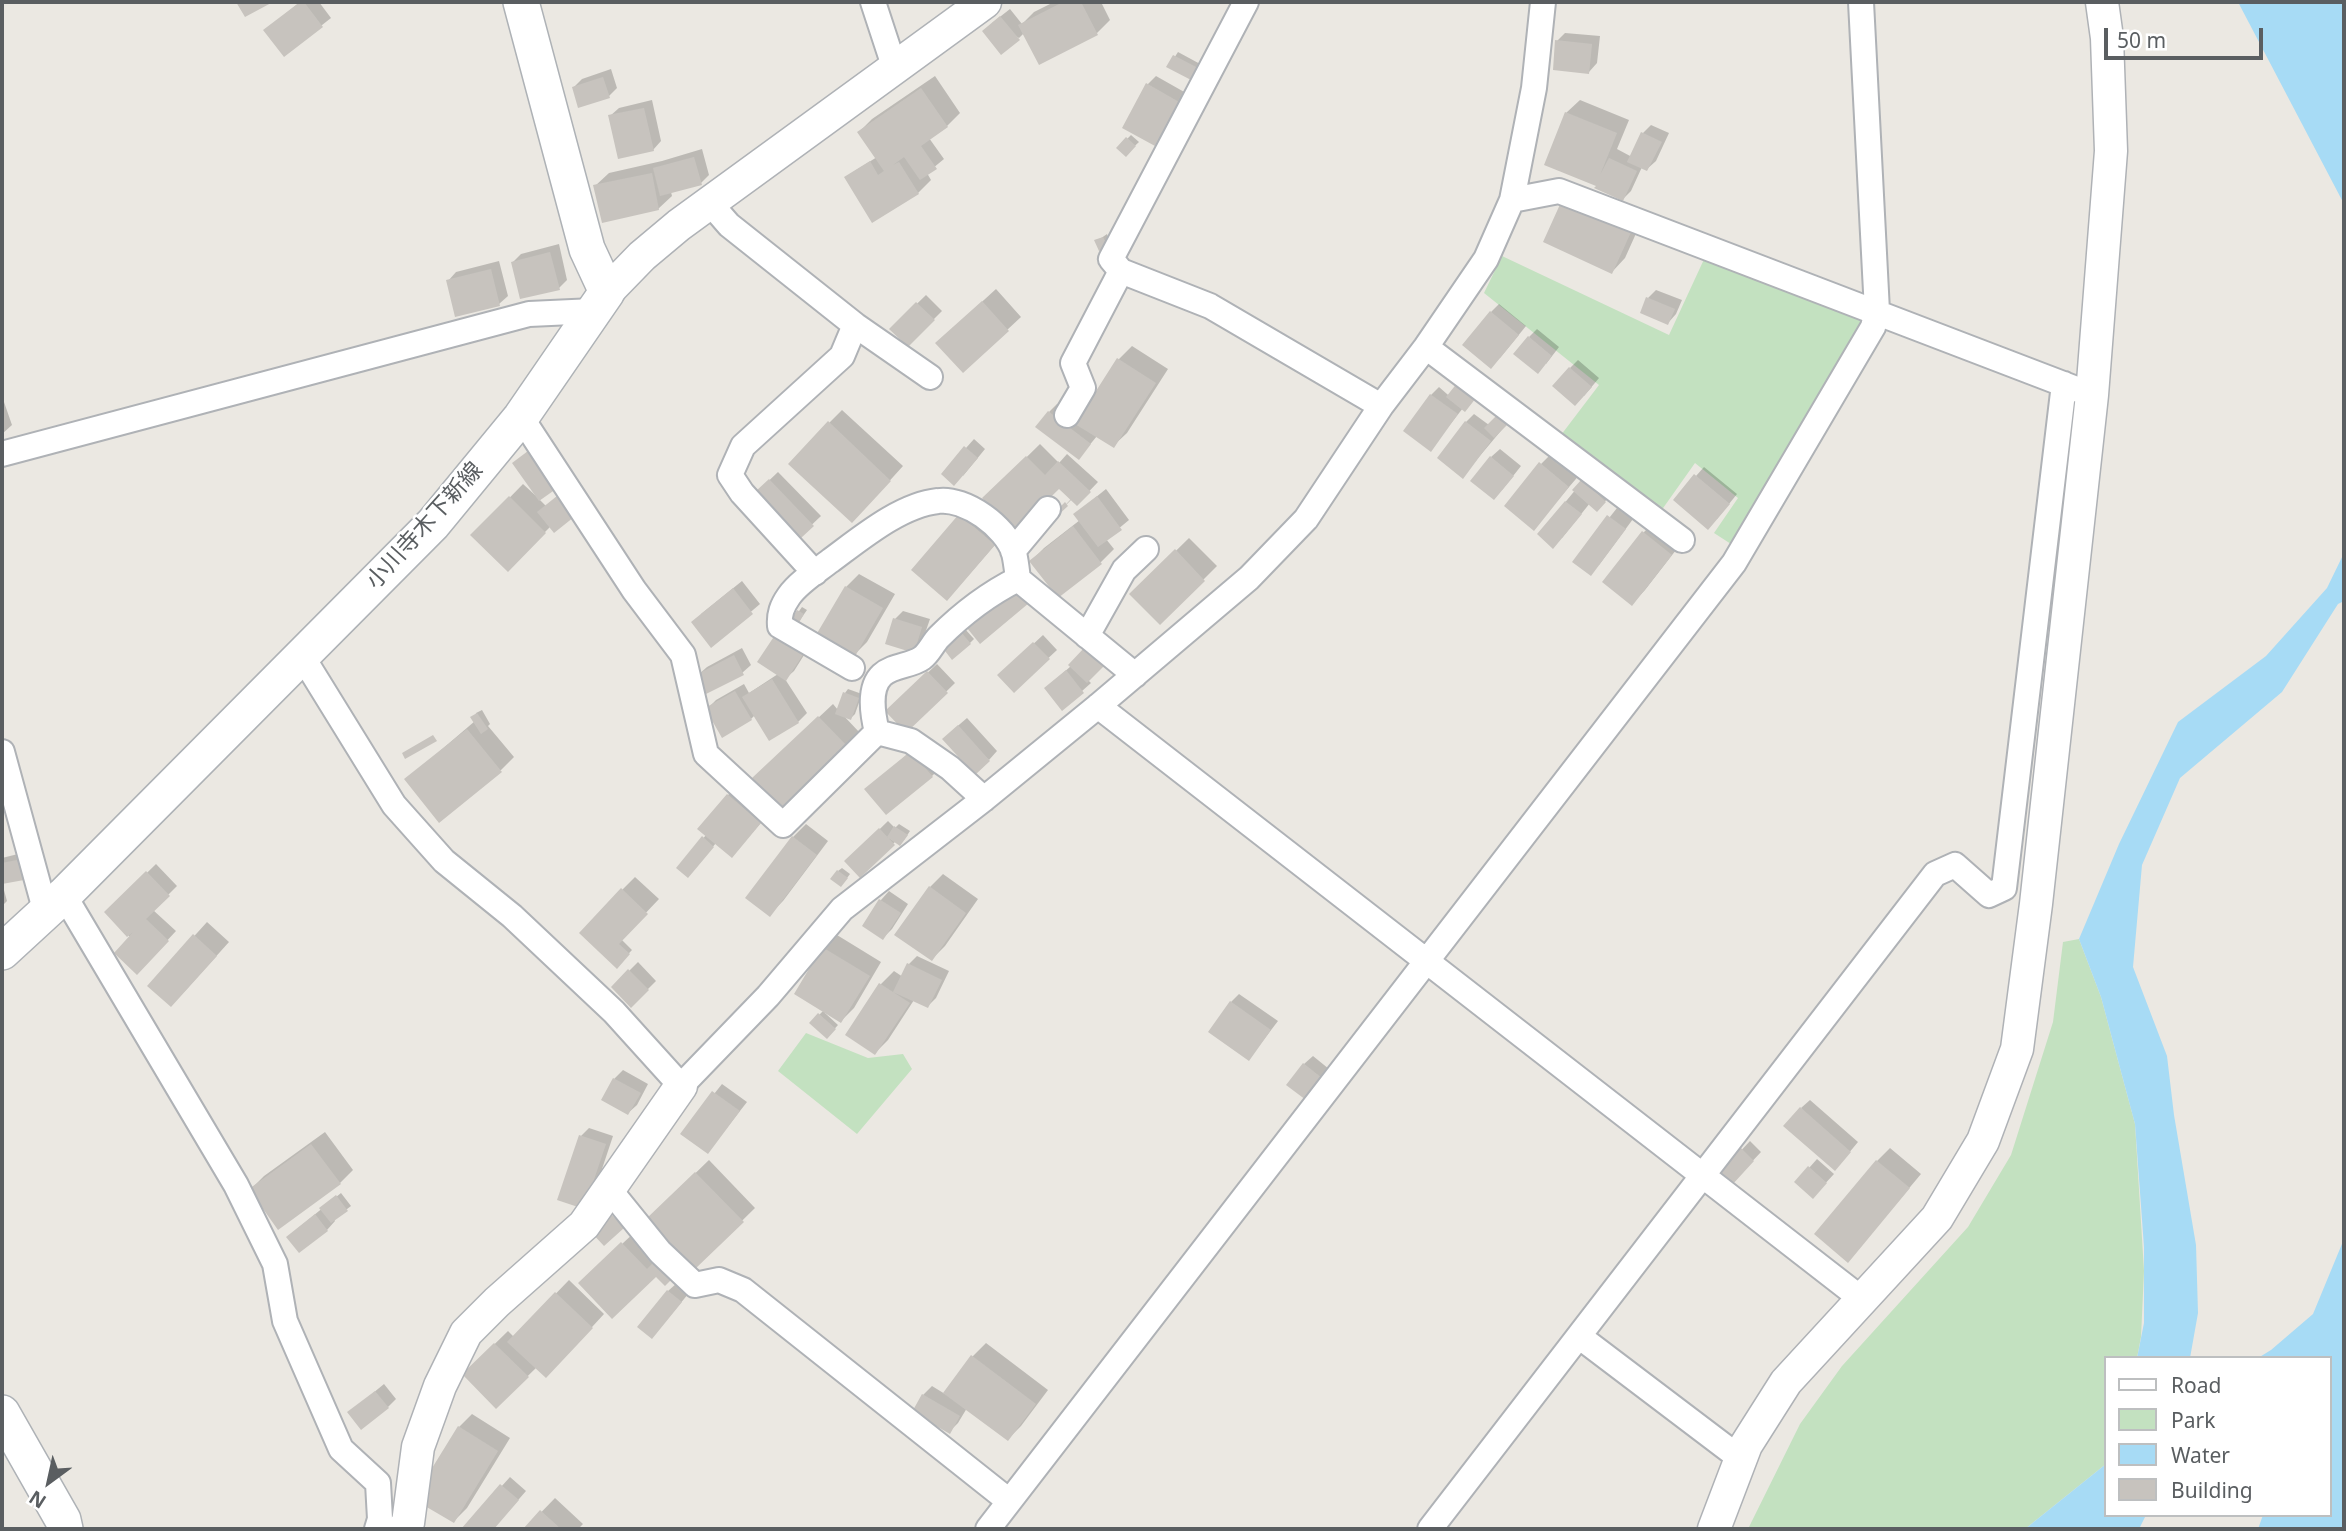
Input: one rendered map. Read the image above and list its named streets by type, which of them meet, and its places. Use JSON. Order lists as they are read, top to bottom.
{
  "streets": {
    "main road": ["小川寺木下新線"]
  },
  "legend": [
    "Road",
    "Park",
    "Water",
    "Building"
  ],
  "scale_bar": "50 m",
  "north": "bottom left"
}
